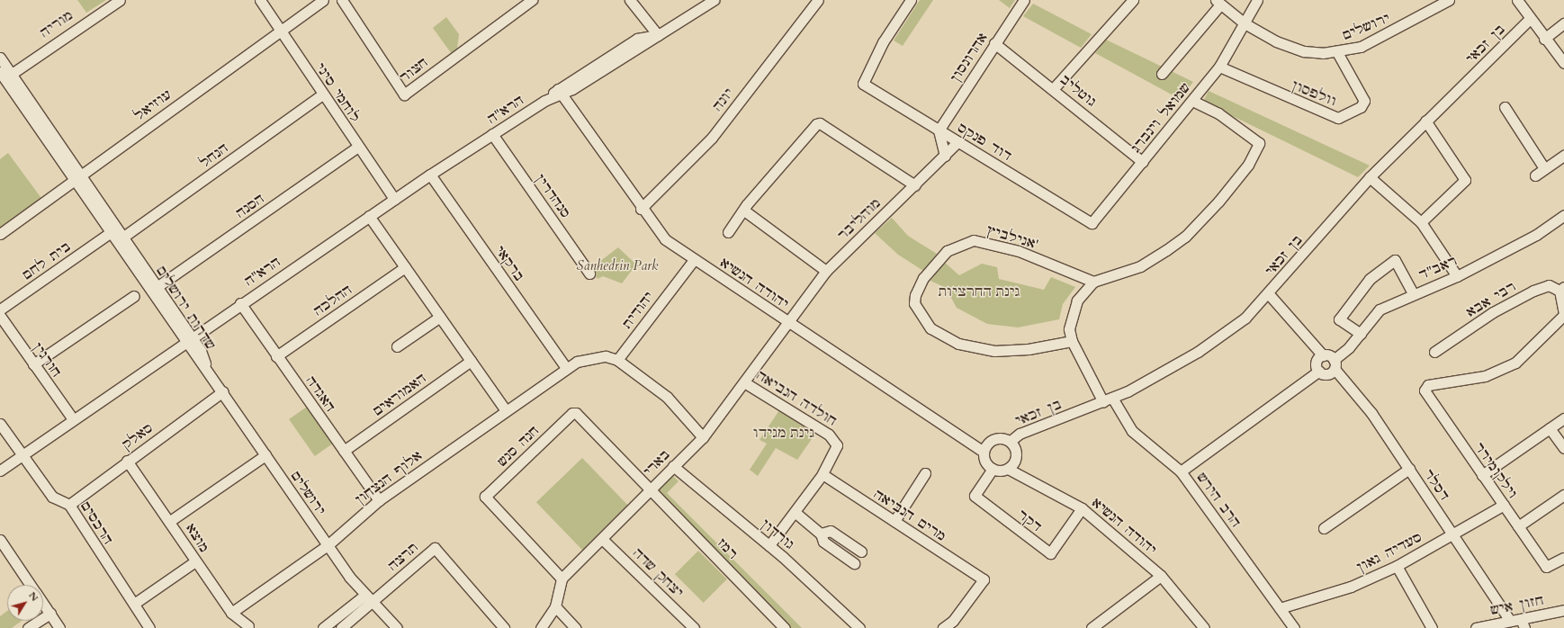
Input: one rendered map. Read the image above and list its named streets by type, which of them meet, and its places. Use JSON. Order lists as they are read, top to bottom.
{
  "streets": {
    "street": [
      "מוריה",
      "ירושלים",
      "בן זכאי",
      "אהרונסון",
      "חצור",
      "גוטליב",
      "לוחמי סיני",
      "וולפסון",
      "יונה",
      "עוזיאל",
      "הרא\"ה",
      "שמואל וינברג",
      "דוד פנקס",
      "הנחל",
      "סנהדרין",
      "הסנה",
      "מוהליבר",
      "אנילביץ'",
      "בית לחם",
      "ברקאי",
      "ראב\"ד",
      "יהודה הנשיא",
      "רבי אבא",
      "ההלכה",
      "שדרות ירושלים",
      "יהודית",
      "חורגין",
      "האגדה",
      "האמוראים",
      "חולדה הנביאה",
      "סאלק",
      "חנה סנש",
      "בארי",
      "וילקומירר",
      "אלוף הנצחון",
      "דסלר",
      "הרב הירש",
      "מרים הנביאה",
      "דקר",
      "הרכסים",
      "גורדון",
      "מוצא",
      "רמז",
      "סעדיה גאון",
      "תרצה",
      "יצחק שדה",
      "חזון איש"
    ]
  },
  "crossings": [
    ["מוריה", "שדרות ירושלים"],
    ["ירושלים", "וולפסון"],
    ["ירושלים", "שמואל וינברג"],
    ["ירושלים", "שדרות ירושלים"],
    ["ירושלים", "סאלק"],
    ["ירושלים", "אלוף הנצחון"],
    ["ירושלים", "תרצה"],
    ["בן זכאי", "יהודה הנשיא"],
    ["בן זכאי", "הרב הירש"],
    ["בן זכאי", "דקר"],
    ["אהרונסון", "גוטליב"],
    ["אהרונסון", "דוד פנקס"],
    ["גוטליב", "שמואל וינברג"],
    ["לוחמי סיני", "עוזיאל"],
    ["לוחמי סיני", "הרא\"ה"],
    ["לוחמי סיני", "הנחל"],
    ["לוחמי סיני", "הסנה"],
    ["וולפסון", "שמואל וינברג"],
    ["יונה", "יהודה הנשיא"],
    ["עוזיאל", "שדרות ירושלים"],
    ["הרא\"ה", "סנהדרין"],
    ["הרא\"ה", "ברקאי"],
    ["הרא\"ה", "יהודה הנשיא"],
    ["הרא\"ה", "שדרות ירושלים"],
    ["הרא\"ה", "חורגין"],
    ["הרא\"ה", "האגדה"],
    ["הרא\"ה", "הרכסים"],
    ["שמואל וינברג", "דוד פנקס"],
    ["דוד פנקס", "מוהליבר"],
    ["הנחל", "שדרות ירושלים"],
    ["הסנה", "שדרות ירושלים"],
    ["מוהליבר", "יהודה הנשיא"],
    ["מוהליבר", "בארי"],
    ["בית לחם", "שדרות ירושלים"],
    ["ברקאי", "אלוף הנצחון"],
    ["ראב\"ד", "דסלר"],
    ["יהודה הנשיא", "יהודית"],
    ["יהודה הנשיא", "בארי"],
    ["יהודה הנשיא", "דקר"],
    ["ההלכה", "האגדה"],
    ["יהודית", "אלוף הנצחון"],
    ["האגדה", "האמוראים"],
    ["האגדה", "אלוף הנצחון"],
    ["חולדה הנביאה", "בארי"],
    ["חולדה הנביאה", "מרים הנביאה"],
    ["חולדה הנביאה", "גורדון"],
    ["סאלק", "הרכסים"],
    ["סאלק", "מוצא"],
    ["חנה סנש", "בארי"],
    ["חנה סנש", "רמז"],
    ["בארי", "גורדון"],
    ["בארי", "רמז"],
    ["בארי", "יצחק שדה"],
    ["וילקומירר", "סעדיה גאון"],
    ["אלוף הנצחון", "מוצא"],
    ["דסלר", "סעדיה גאון"],
    ["דסלר", "חזון איש"],
    ["הרב הירש", "סעדיה גאון"]
  ],
  "parks": ["Sanhedrin Park", "גינת החרציות", "גינת מגידו"],
  "north": "top right"
}
